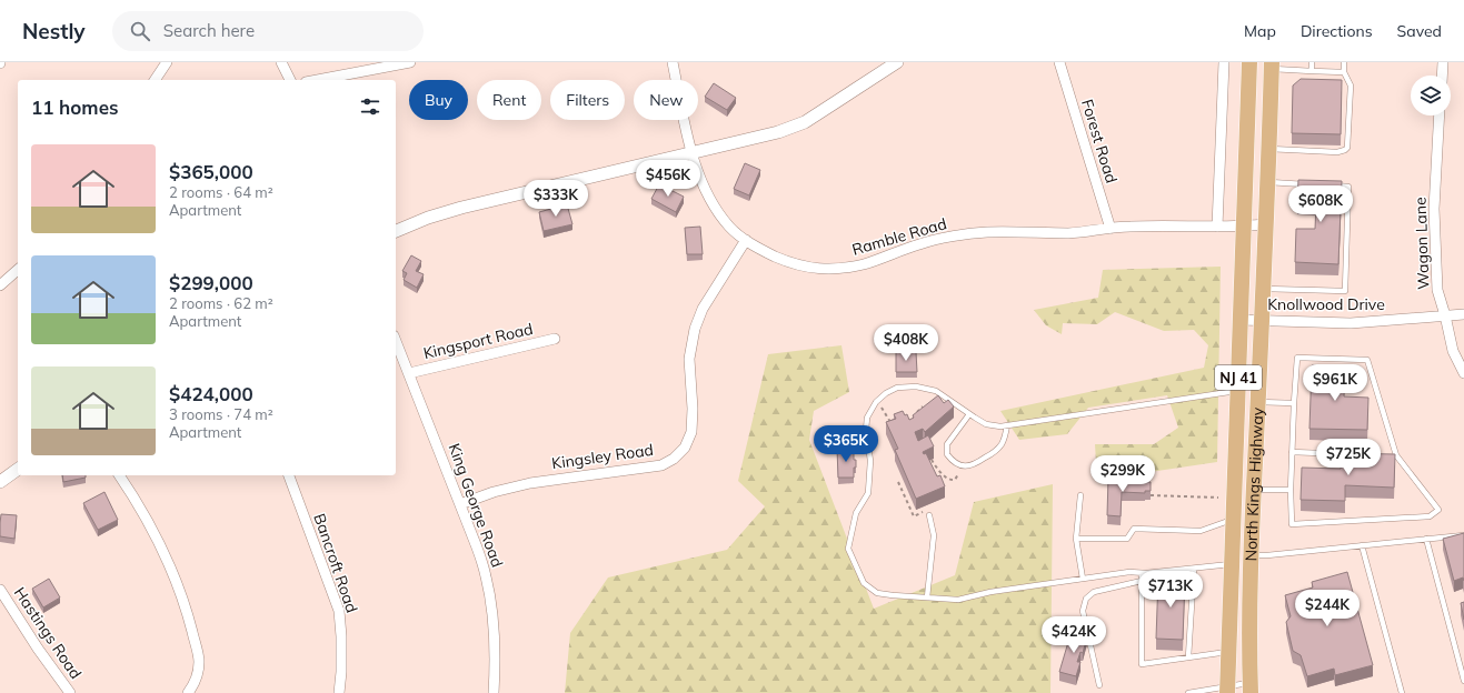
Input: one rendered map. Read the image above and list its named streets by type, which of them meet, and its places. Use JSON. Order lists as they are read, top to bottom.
{
  "streets": {
    "main road": ["NJ 41", "North Kings Highway"],
    "street": [
      "Forest Road",
      "Ramble Road",
      "Wagon Lane",
      "Knollwood Drive",
      "Kingsport Road",
      "Kingsley Road",
      "King George Road",
      "Bancroft Road",
      "Hastings Road"
    ]
  },
  "crossings": [
    ["Forest Road", "Ramble Road"],
    ["Ramble Road", "Kingsley Road"],
    ["Ramble Road", "North Kings Highway"],
    ["Wagon Lane", "Knollwood Drive"],
    ["Knollwood Drive", "North Kings Highway"],
    ["Kingsport Road", "King George Road"],
    ["Kingsley Road", "King George Road"]
  ],
  "page": {
    "header": "Nestly",
    "search": "Search here",
    "nav": ["Map", "Directions", "Saved"],
    "chip": [
      "Buy",
      "Rent",
      "Filters",
      "New"
    ],
    "heading": "11 homes",
    "list": [
      {
        "name": "$365,000",
        "note": "2 rooms · 64 m² · Apartment"
      },
      {
        "name": "$299,000",
        "note": "2 rooms · 62 m² · Apartment"
      },
      {
        "name": "$424,000",
        "note": "3 rooms · 74 m² · Apartment"
      }
    ],
    "price": [
      "$456K",
      "$333K",
      "$608K",
      "$408K",
      "$961K",
      "$365K",
      "$725K",
      "$299K",
      "$713K",
      "$244K",
      "$424K"
    ]
  }
}
